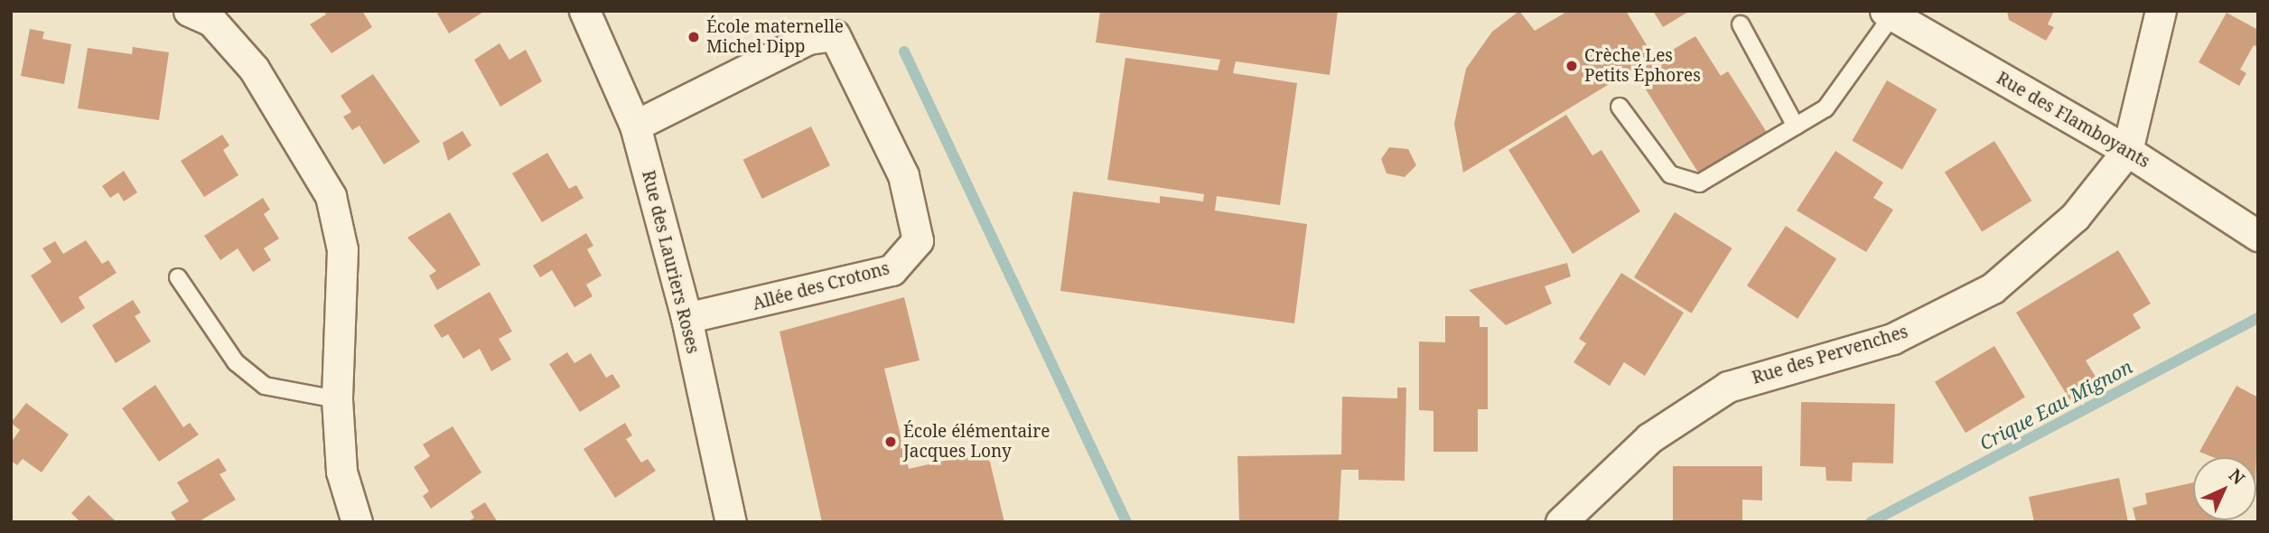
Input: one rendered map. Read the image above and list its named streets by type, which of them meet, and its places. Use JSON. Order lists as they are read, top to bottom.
{
  "streets": {
    "street": [
      "Rue des Flamboyants",
      "Rue des Lauriers Roses",
      "Allée des Crotons",
      "Rue des Pervenches"
    ]
  },
  "crossings": [
    ["Rue des Flamboyants", "Rue des Pervenches"],
    ["Rue des Lauriers Roses", "Allée des Crotons"]
  ],
  "water": ["Crique Eau Mignon"],
  "places": ["École maternelle Michel Dipp", "Crèche Les Petits Éphores", "École élémentaire Jacques Lony"],
  "north": "top right"
}
